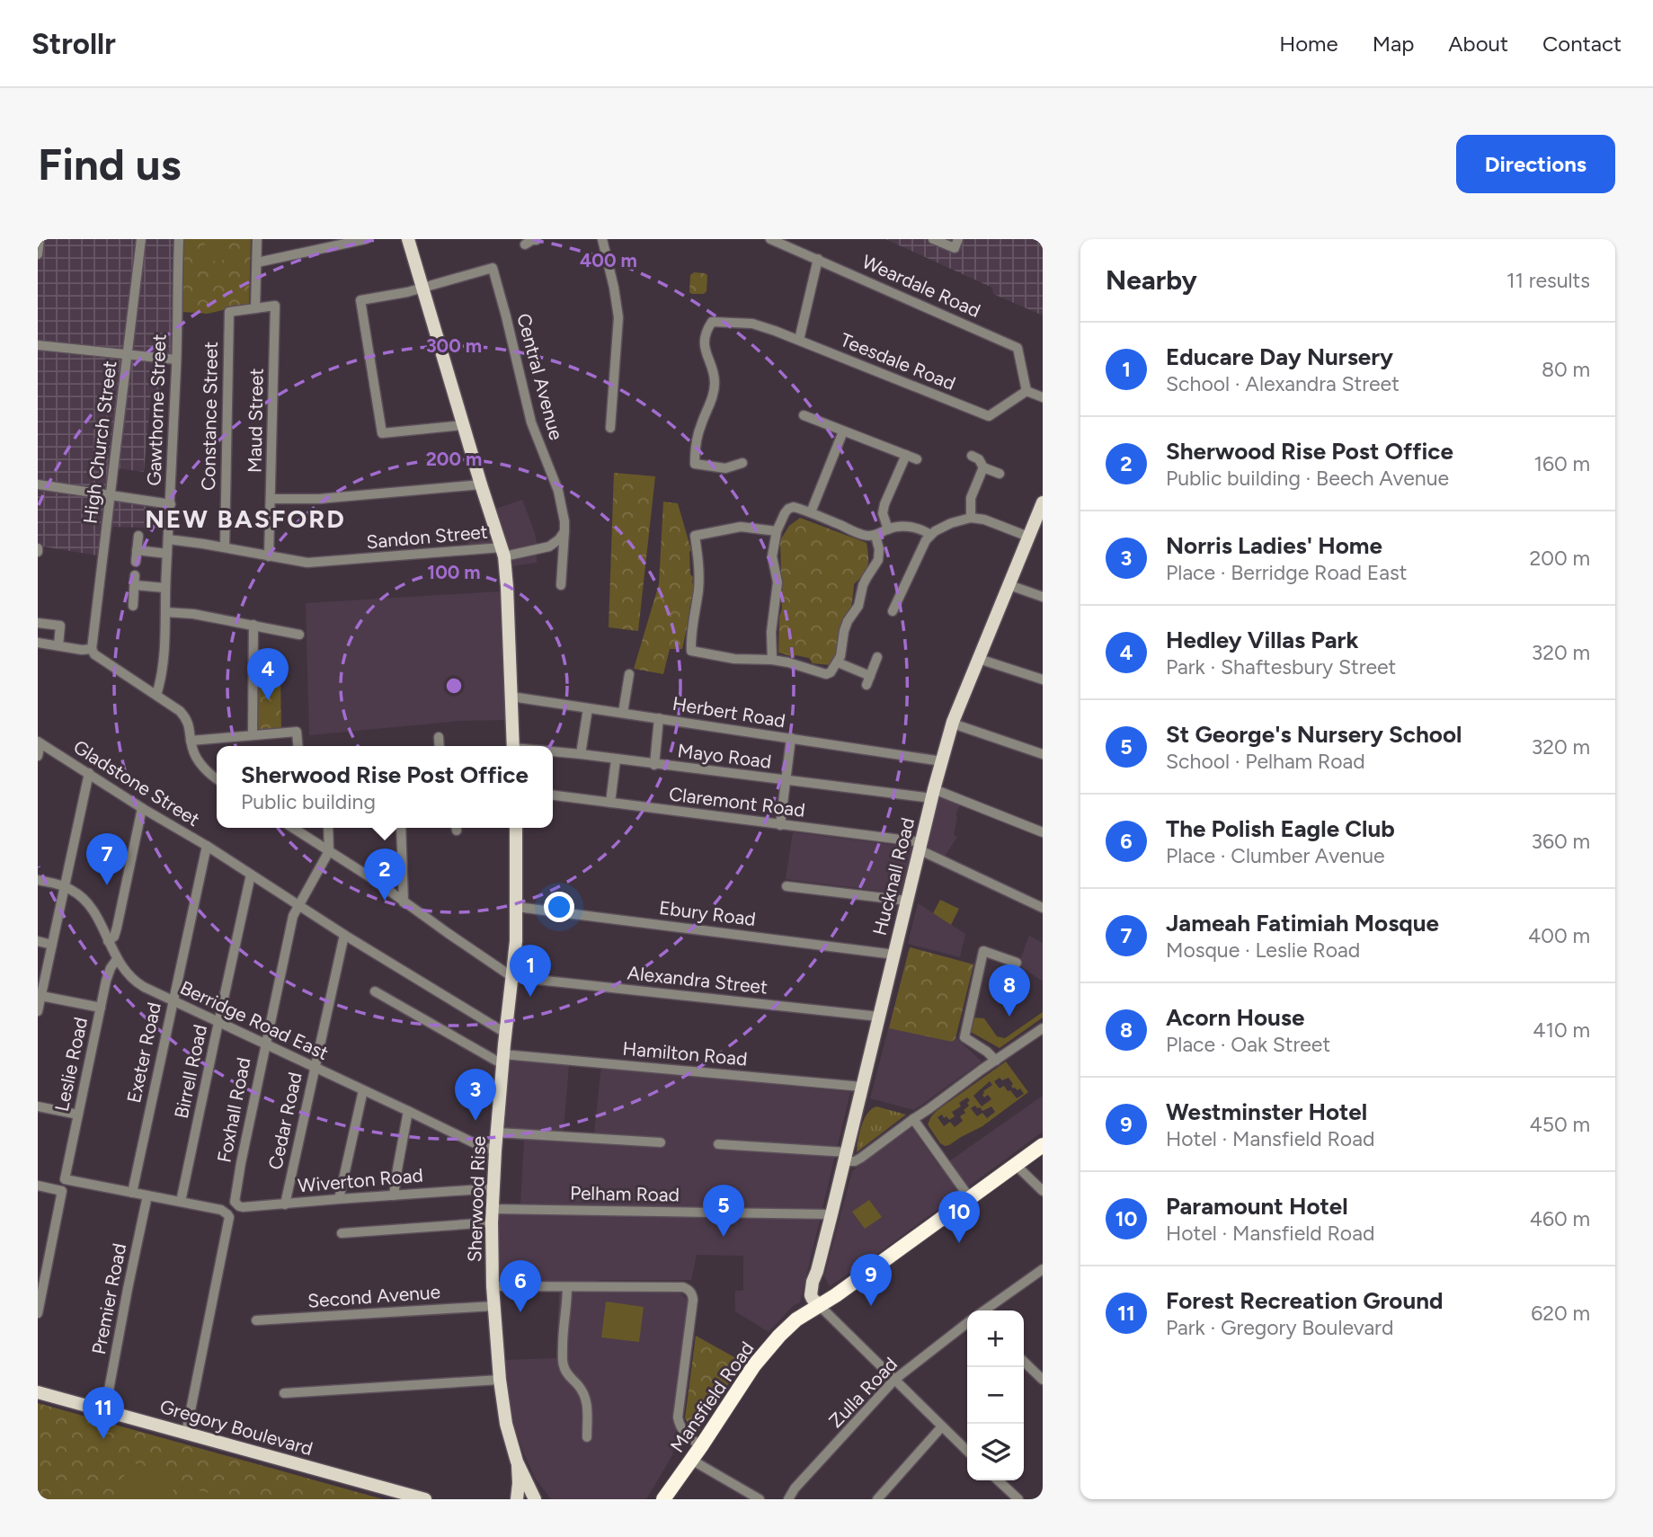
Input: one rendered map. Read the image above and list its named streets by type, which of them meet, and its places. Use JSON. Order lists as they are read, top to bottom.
{
  "streets": {
    "highway": ["Mansfield Road"],
    "main road": ["Hucknall Road", "Sherwood Rise", "Gregory Boulevard"],
    "street": [
      "Weardale Road",
      "Teesdale Road",
      "Central Avenue",
      "Gawthorne Street",
      "Constance Street",
      "Maud Street",
      "High Church Street",
      "Sandon Street",
      "Herbert Road",
      "Mayo Road",
      "Gladstone Street",
      "Claremont Road",
      "Ebury Road",
      "Alexandra Street",
      "Berridge Road East",
      "Exeter Road",
      "Hamilton Road",
      "Leslie Road",
      "Birrell Road",
      "Foxhall Road",
      "Cedar Road",
      "Wiverton Road",
      "Pelham Road",
      "Second Avenue",
      "Premier Road",
      "Zulla Road"
    ]
  },
  "crossings": [
    ["Weardale Road", "Teesdale Road"],
    ["Gawthorne Street", "Sandon Street"],
    ["Constance Street", "Maud Street"],
    ["Constance Street", "Sandon Street"],
    ["Maud Street", "Sandon Street"],
    ["Herbert Road", "Hucknall Road"],
    ["Mayo Road", "Hucknall Road"],
    ["Gladstone Street", "Exeter Road"],
    ["Gladstone Street", "Birrell Road"],
    ["Gladstone Street", "Foxhall Road"],
    ["Gladstone Street", "Cedar Road"],
    ["Gladstone Street", "Sherwood Rise"],
    ["Claremont Road", "Hucknall Road"],
    ["Hucknall Road", "Ebury Road"],
    ["Hucknall Road", "Alexandra Street"],
    ["Hucknall Road", "Hamilton Road"],
    ["Hucknall Road", "Pelham Road"],
    ["Hucknall Road", "Mansfield Road"],
    ["Ebury Road", "Sherwood Rise"],
    ["Alexandra Street", "Sherwood Rise"],
    ["Berridge Road East", "Exeter Road"],
    ["Berridge Road East", "Leslie Road"],
    ["Berridge Road East", "Birrell Road"],
    ["Berridge Road East", "Foxhall Road"],
    ["Berridge Road East", "Cedar Road"],
    ["Berridge Road East", "Sherwood Rise"],
    ["Exeter Road", "Leslie Road"],
    ["Hamilton Road", "Sherwood Rise"],
    ["Foxhall Road", "Wiverton Road"],
    ["Cedar Road", "Wiverton Road"],
    ["Wiverton Road", "Sherwood Rise"],
    ["Pelham Road", "Sherwood Rise"],
    ["Sherwood Rise", "Second Avenue"],
    ["Premier Road", "Gregory Boulevard"]
  ],
  "districts": ["NEW BASFORD"],
  "page": {
    "header": "Strollr",
    "nav": [
      "Home",
      "Map",
      "About",
      "Contact"
    ],
    "buttons": "Directions",
    "title": "Find us",
    "heading": ["Nearby", "11 results"],
    "list": [
      {
        "mark": "1",
        "name": "Educare Day Nursery",
        "note": "School · Alexandra Street",
        "value": "80 m"
      },
      {
        "mark": "2",
        "name": "Sherwood Rise Post Office",
        "note": "Public building · Beech Avenue",
        "value": "160 m"
      },
      {
        "mark": "3",
        "name": "Norris Ladies' Home",
        "note": "Place · Berridge Road East",
        "value": "200 m"
      },
      {
        "mark": "4",
        "name": "Hedley Villas Park",
        "note": "Park · Shaftesbury Street",
        "value": "320 m"
      },
      {
        "mark": "5",
        "name": "St George's Nursery School",
        "note": "School · Pelham Road",
        "value": "320 m"
      },
      {
        "mark": "6",
        "name": "The Polish Eagle Club",
        "note": "Place · Clumber Avenue",
        "value": "360 m"
      },
      {
        "mark": "7",
        "name": "Jameah Fatimiah Mosque",
        "note": "Mosque · Leslie Road",
        "value": "400 m"
      },
      {
        "mark": "8",
        "name": "Acorn House",
        "note": "Place · Oak Street",
        "value": "410 m"
      },
      {
        "mark": "9",
        "name": "Westminster Hotel",
        "note": "Hotel · Mansfield Road",
        "value": "450 m"
      },
      {
        "mark": "10",
        "name": "Paramount Hotel",
        "note": "Hotel · Mansfield Road",
        "value": "460 m"
      },
      {
        "mark": "11",
        "name": "Forest Recreation Ground",
        "note": "Park · Gregory Boulevard",
        "value": "620 m"
      }
    ],
    "pins": [
      "4",
      "7",
      "2",
      "1",
      "8",
      "3",
      "5",
      "10",
      "9",
      "6",
      "11"
    ],
    "popup": ["Sherwood Rise Post Office", "Public building"],
    "map_buttons": ["+", "−"]
  },
  "rings": [
    "400 m",
    "300 m",
    "200 m",
    "100 m"
  ]
}
